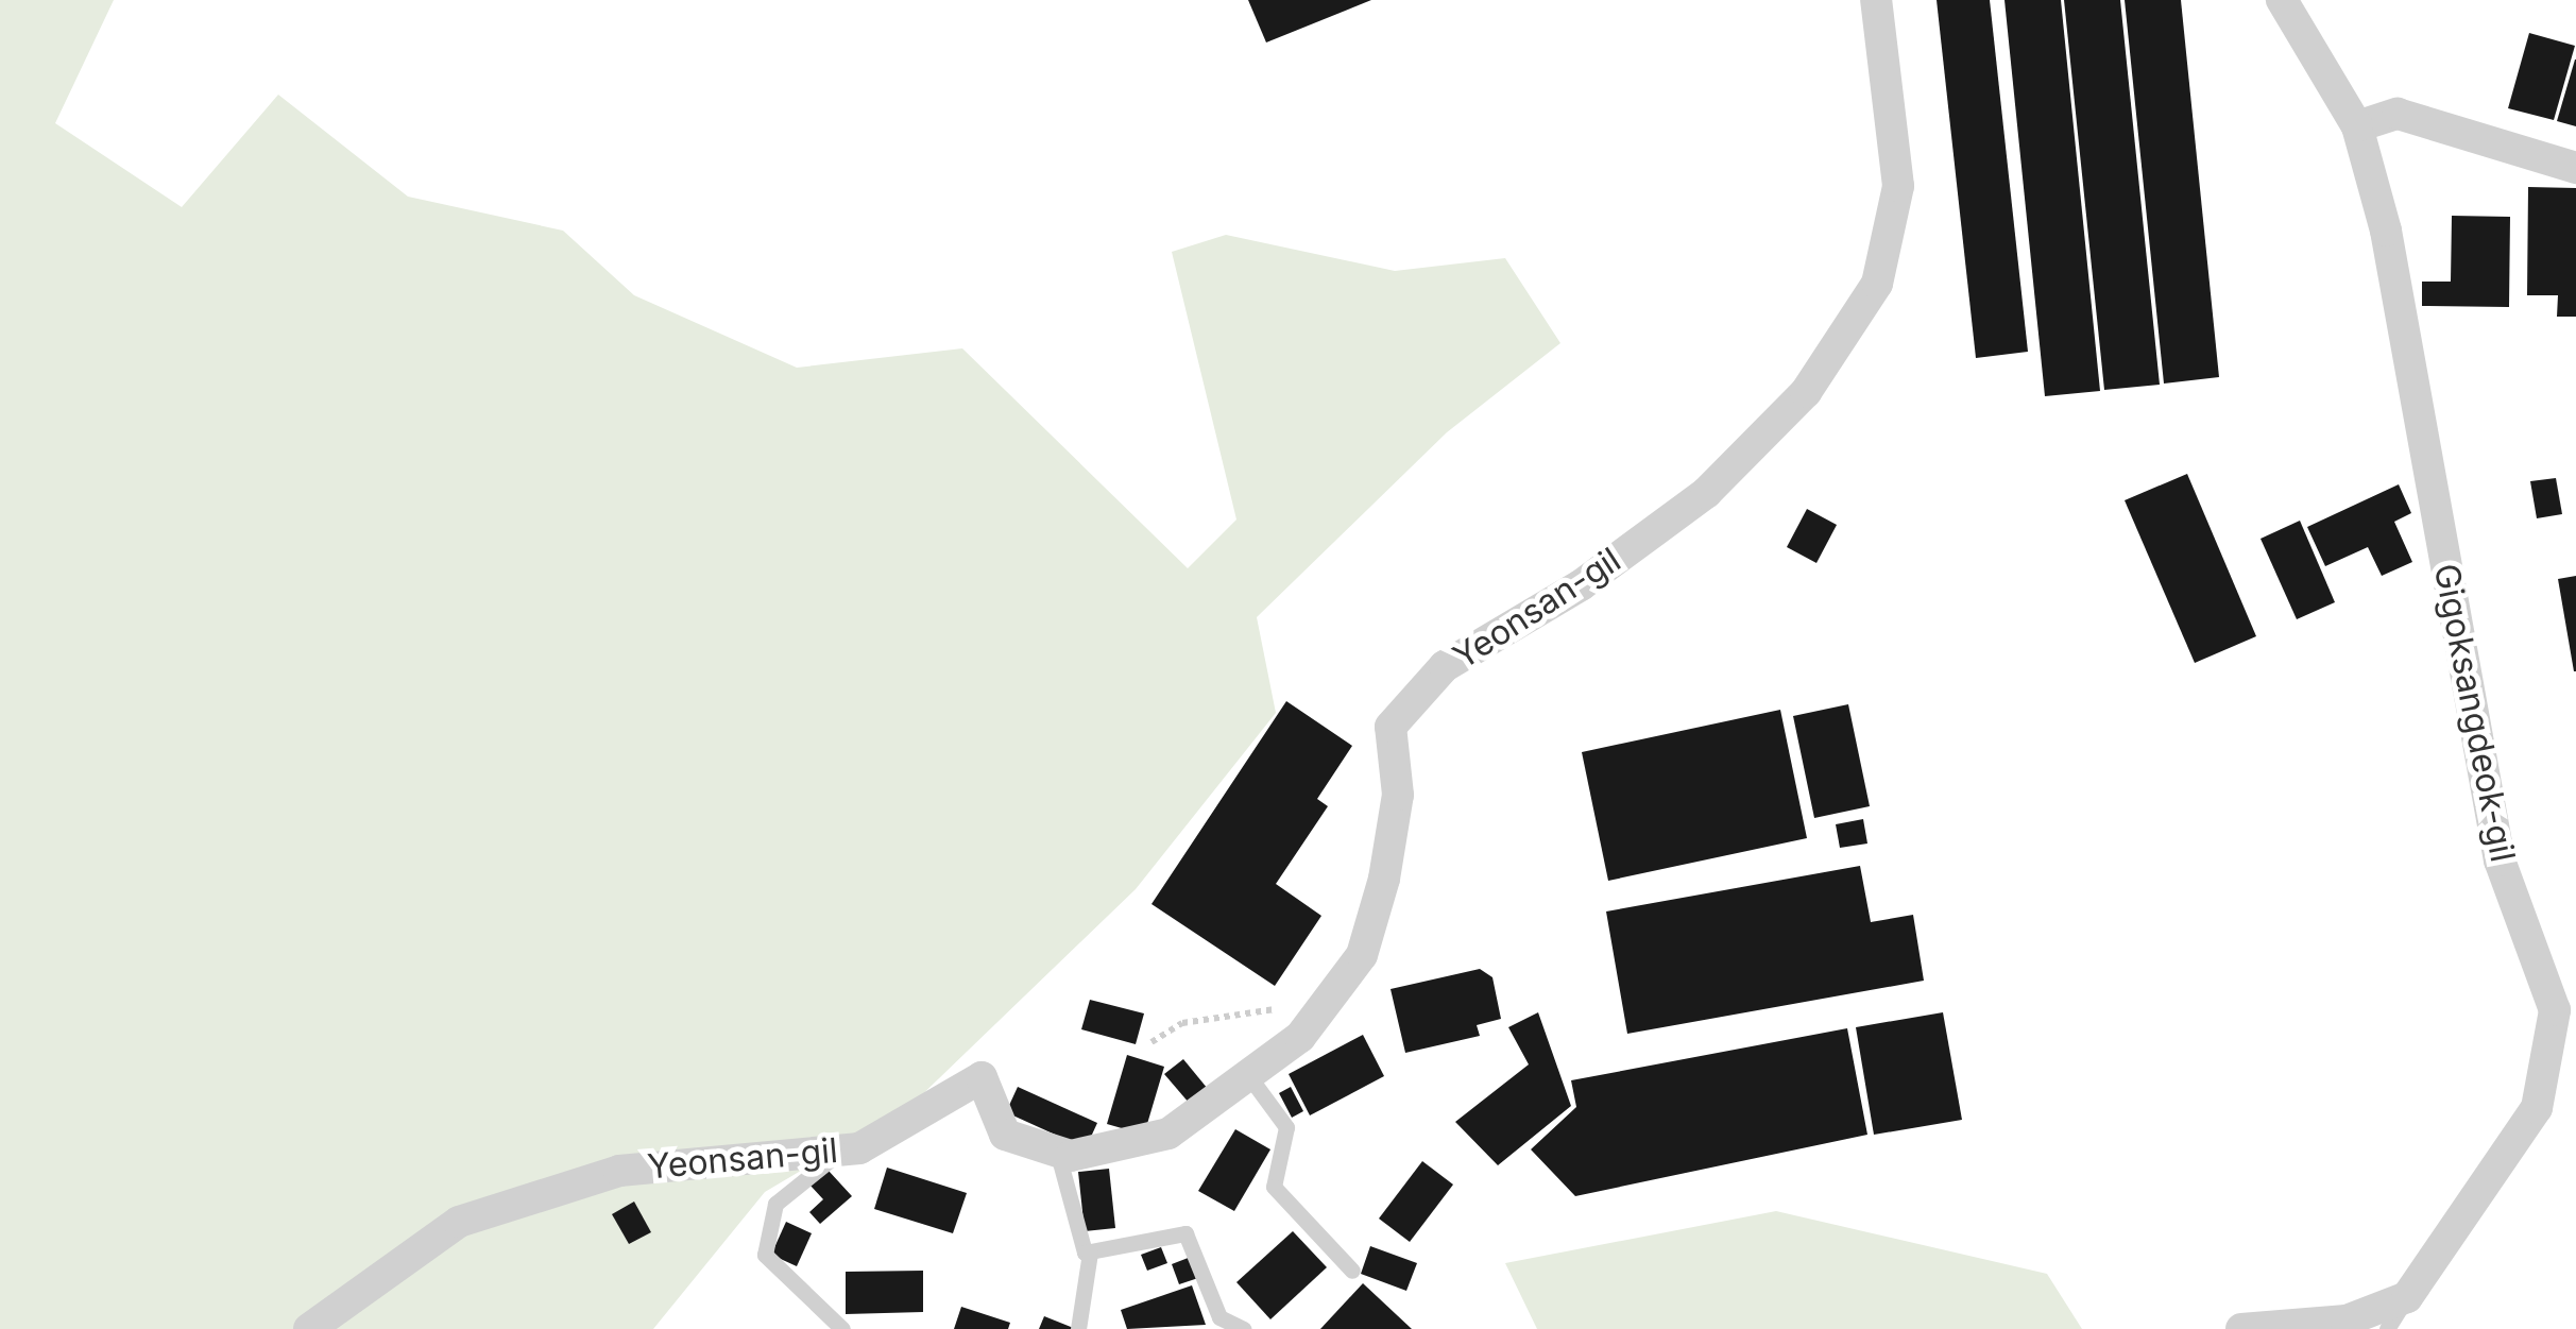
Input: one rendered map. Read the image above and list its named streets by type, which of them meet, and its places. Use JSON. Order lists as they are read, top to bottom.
{
  "streets": {
    "street": ["Yeonsan-gil", "Gigoksangdeok-gil"]
  }
}
